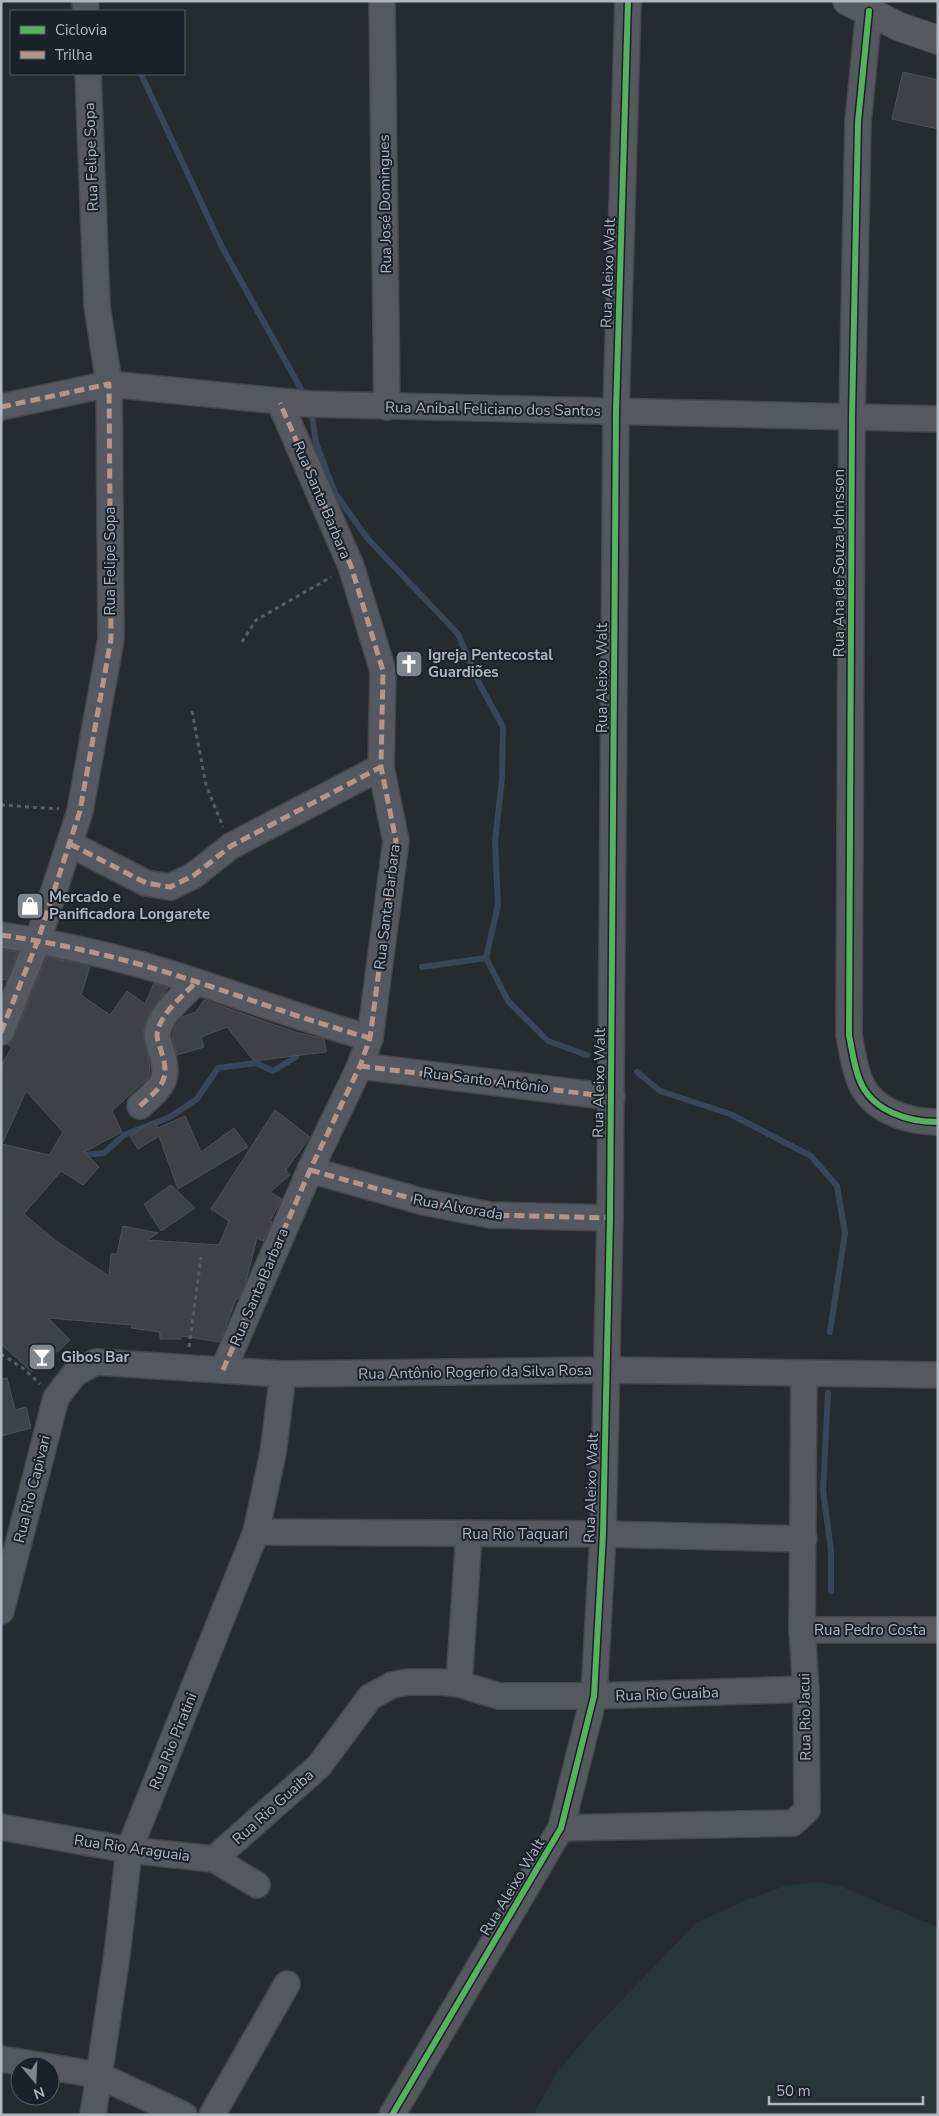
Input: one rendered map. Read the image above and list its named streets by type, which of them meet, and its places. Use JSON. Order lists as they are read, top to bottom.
{
  "streets": {
    "street": [
      "Rua Felipe Sopa",
      "Rua José Domingues",
      "Rua Aleixo Walt",
      "Rua Anibal Feliciano dos Santos",
      "Rua Santa Barbara",
      "Rua Ana de Souza Johnsson",
      "Rua Santo Antônio",
      "Rua Alvorada",
      "Rua Antônio Rogerio da Silva Rosa",
      "Rua Rio Capivari",
      "Rua Rio Taquari",
      "Rua Pedro Costa",
      "Rua Rio Guaiba",
      "Rua Rio Jacui",
      "Rua Rio Piratini",
      "Rua Rio Araguaia"
    ]
  },
  "crossings": [
    ["Rua Felipe Sopa", "Rua Anibal Feliciano dos Santos"],
    ["Rua José Domingues", "Rua Anibal Feliciano dos Santos"],
    ["Rua Aleixo Walt", "Rua Anibal Feliciano dos Santos"],
    ["Rua Aleixo Walt", "Rua Santo Antônio"],
    ["Rua Aleixo Walt", "Rua Alvorada"],
    ["Rua Aleixo Walt", "Rua Antônio Rogerio da Silva Rosa"],
    ["Rua Aleixo Walt", "Rua Rio Taquari"],
    ["Rua Aleixo Walt", "Rua Rio Guaiba"],
    ["Rua Aleixo Walt", "Rua Rio Jacui"],
    ["Rua Anibal Feliciano dos Santos", "Rua Santa Barbara"],
    ["Rua Anibal Feliciano dos Santos", "Rua Ana de Souza Johnsson"],
    ["Rua Santa Barbara", "Rua Santo Antônio"],
    ["Rua Santa Barbara", "Rua Alvorada"],
    ["Rua Santa Barbara", "Rua Antônio Rogerio da Silva Rosa"],
    ["Rua Antônio Rogerio da Silva Rosa", "Rua Rio Capivari"],
    ["Rua Antônio Rogerio da Silva Rosa", "Rua Rio Jacui"],
    ["Rua Antônio Rogerio da Silva Rosa", "Rua Rio Piratini"],
    ["Rua Rio Taquari", "Rua Rio Jacui"],
    ["Rua Rio Taquari", "Rua Rio Piratini"],
    ["Rua Pedro Costa", "Rua Rio Jacui"],
    ["Rua Rio Guaiba", "Rua Rio Jacui"],
    ["Rua Rio Guaiba", "Rua Rio Araguaia"],
    ["Rua Rio Piratini", "Rua Rio Araguaia"]
  ],
  "places": {
    "church": ["Igreja Pentecostal Guardiões"],
    "shop": ["Mercado e Panificadora Longarete"],
    "bar": ["Gibos Bar"]
  },
  "legend": ["Ciclovia", "Trilha"],
  "scale_bar": "50 m",
  "north": "bottom"
}
